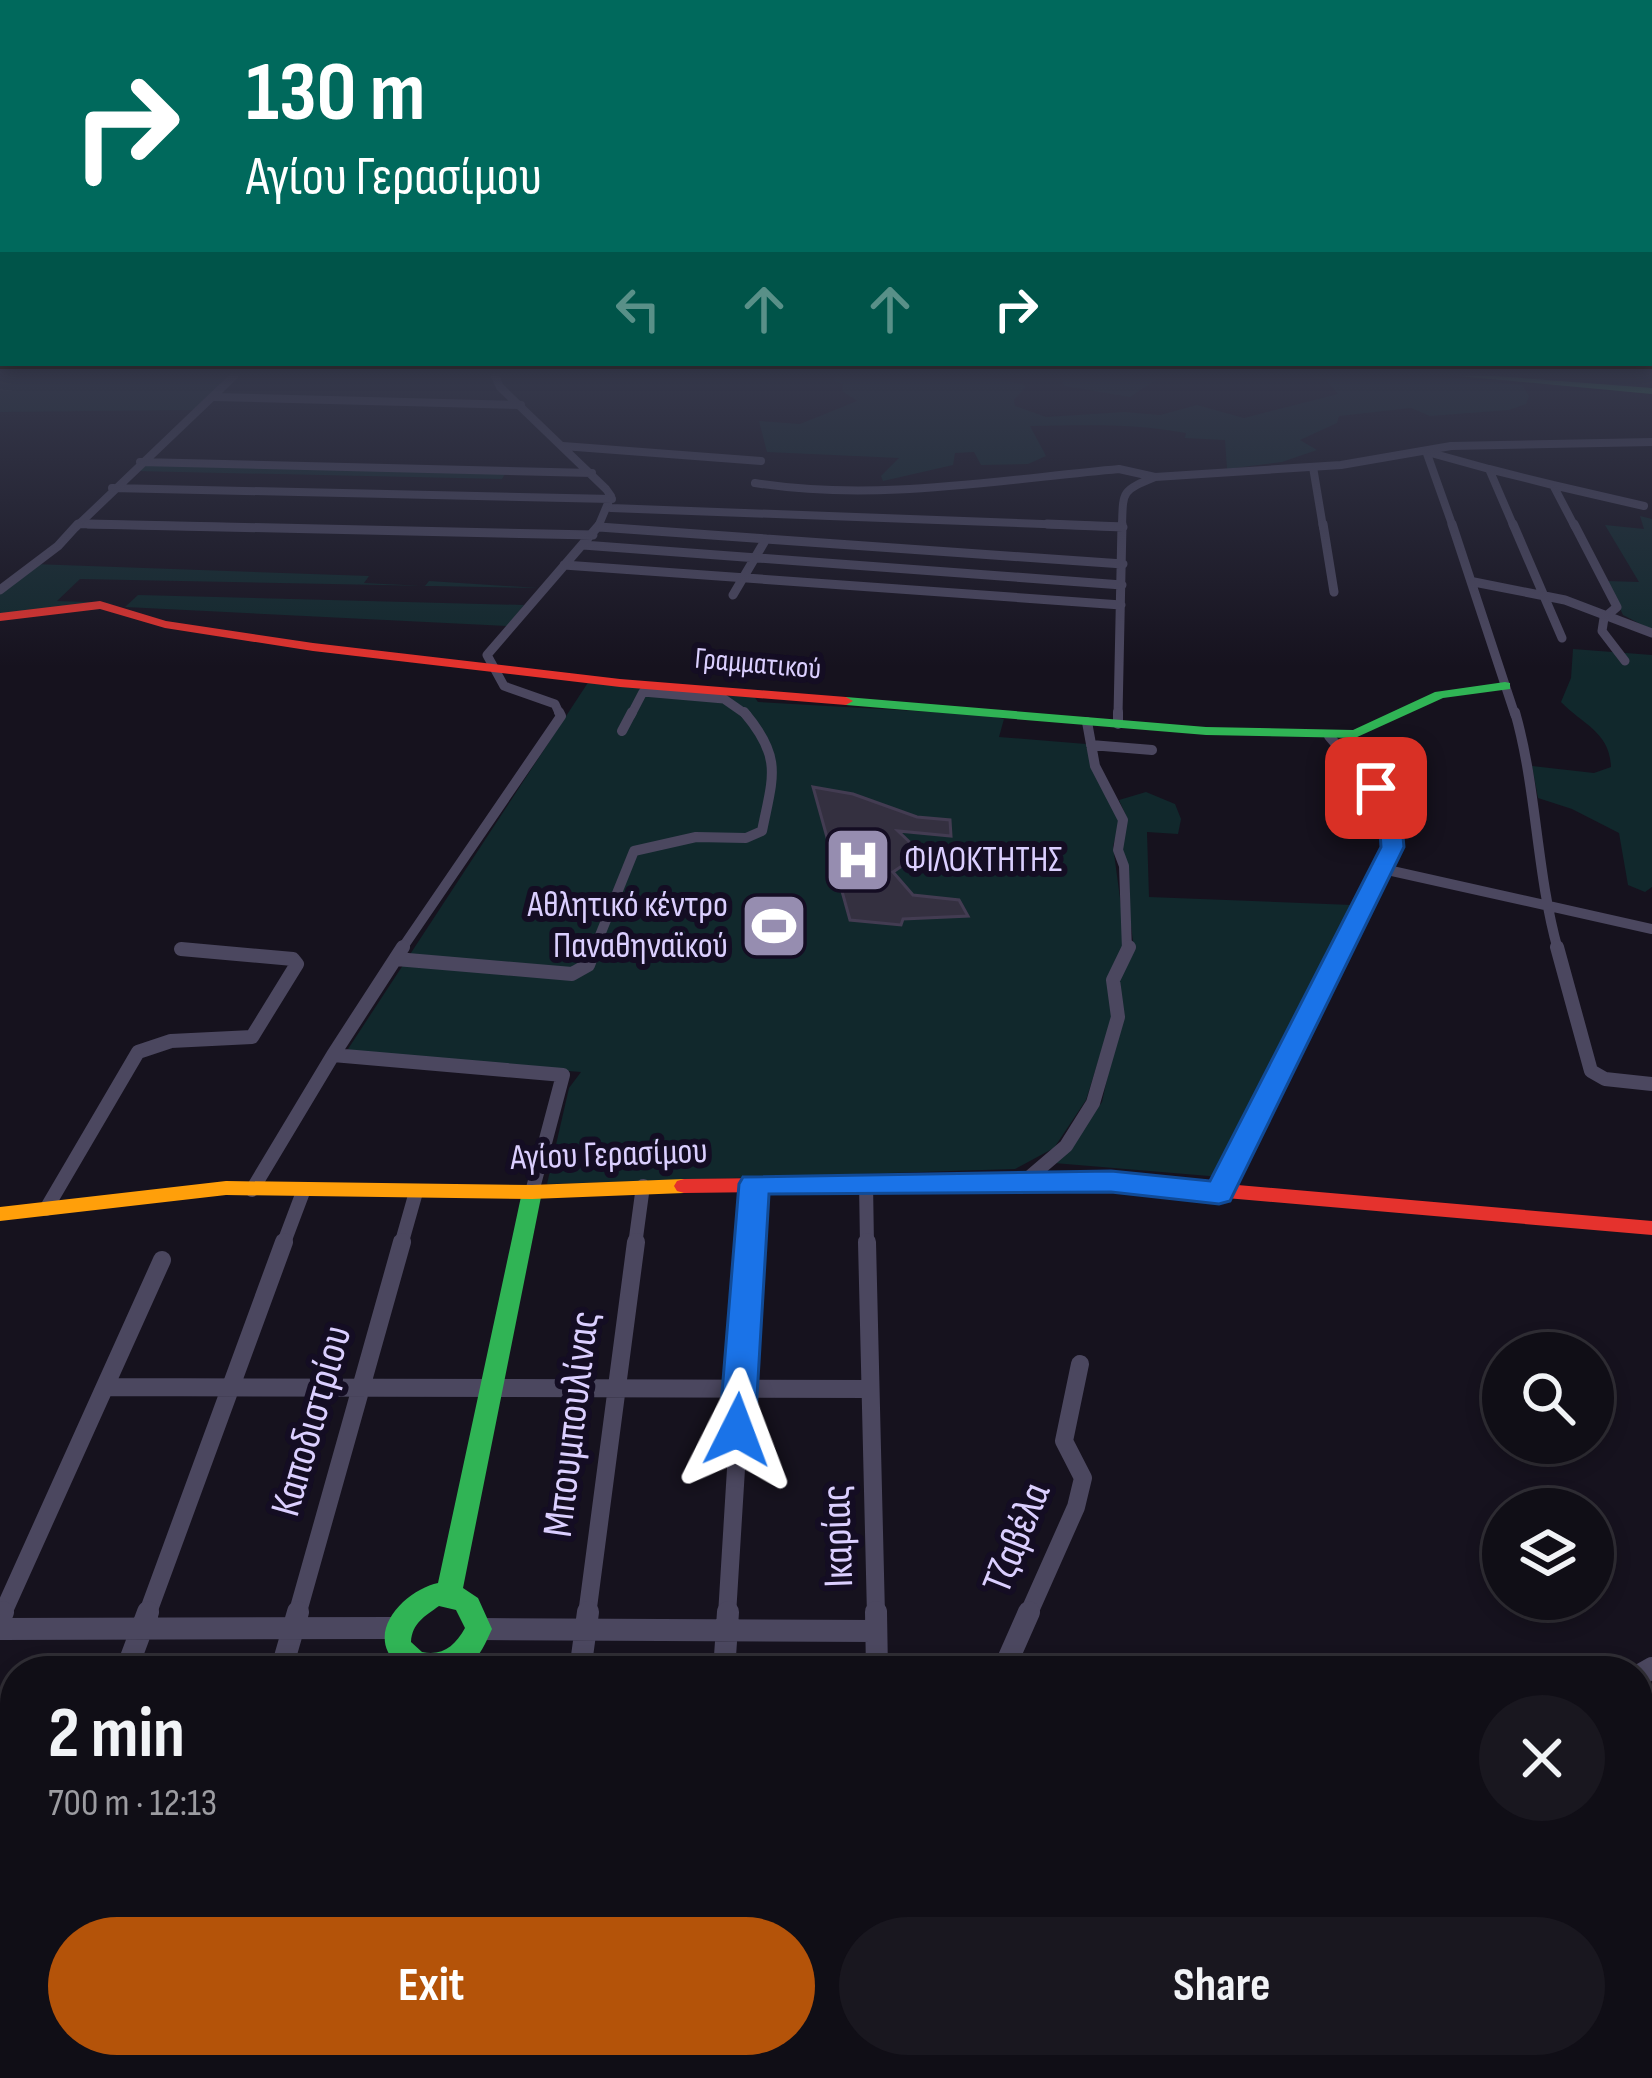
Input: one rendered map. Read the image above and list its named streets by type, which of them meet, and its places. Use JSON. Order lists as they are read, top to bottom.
{
  "streets": {
    "street": [
      "Γραμματικού",
      "Αγίου Γερασίμου",
      "Καποδιστρίου",
      "Μπουμπουλίνας",
      "Ικαρίας",
      "Τζαβέλα"
    ]
  },
  "crossings": [
    ["Αγίου Γερασίμου", "Καποδιστρίου"],
    ["Αγίου Γερασίμου", "Μπουμπουλίνας"],
    ["Αγίου Γερασίμου", "Ικαρίας"]
  ],
  "places": {
    "hospital": ["ΦΙΛΟΚΤΗΤΗΣ"],
    "sports": ["Αθλητικό κέντρο Παναθηναϊκού"]
  },
  "page": {
    "turn": ["130 m", "Αγίου Γερασίμου"],
    "heading": ["2 min", "700 m · 12:13"],
    "buttons": ["Exit", "Share"]
  }
}
